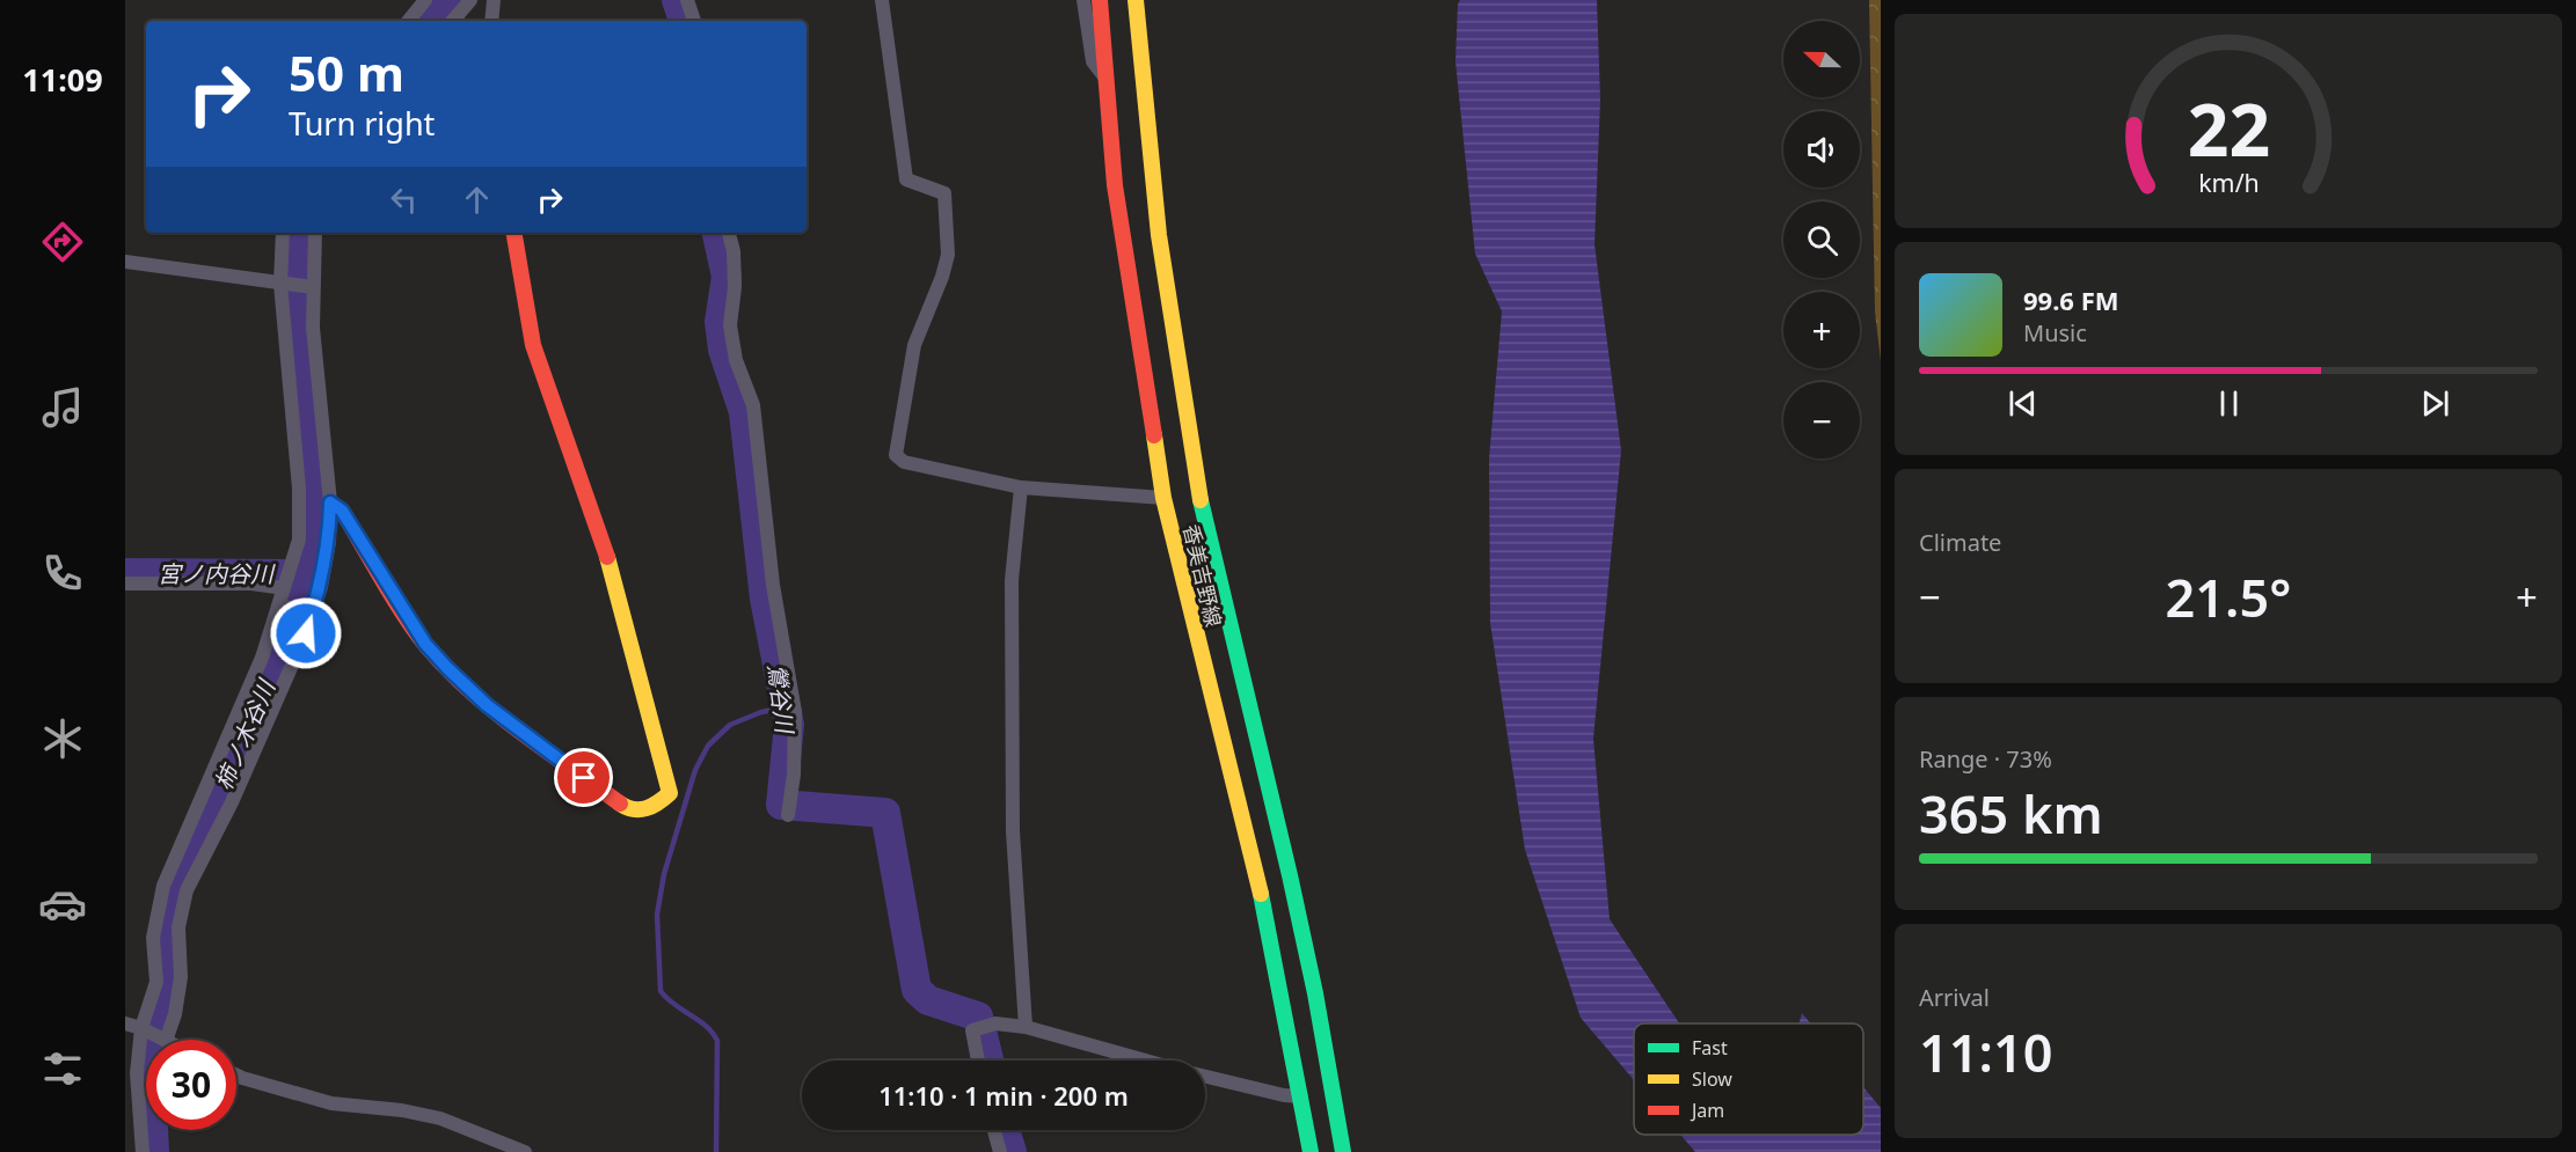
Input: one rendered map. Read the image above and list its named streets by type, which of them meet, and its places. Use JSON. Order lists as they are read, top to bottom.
{
  "streets": {
    "street": ["香美吉野線"]
  },
  "water": ["宮ノ内谷川", "鶯谷川", "柿ノ木谷川"],
  "legend": ["Fast", "Slow", "Jam"],
  "north": "left",
  "page": {
    "tabs": "11:09",
    "map_buttons": ["+", "−"],
    "turn": ["50 m", "Turn right"],
    "song": ["99.6 FM", "Music"],
    "tile": [
      "Climate",
      ["Range · 73%", "365 km"],
      ["Arrival", "11:10"]
    ],
    "heat": ["−", "21.5°", "+"],
    "limit": "30",
    "trip": "11:10 · 1 min · 200 m",
    "gauge": ["22", "km/h"]
  }
}
